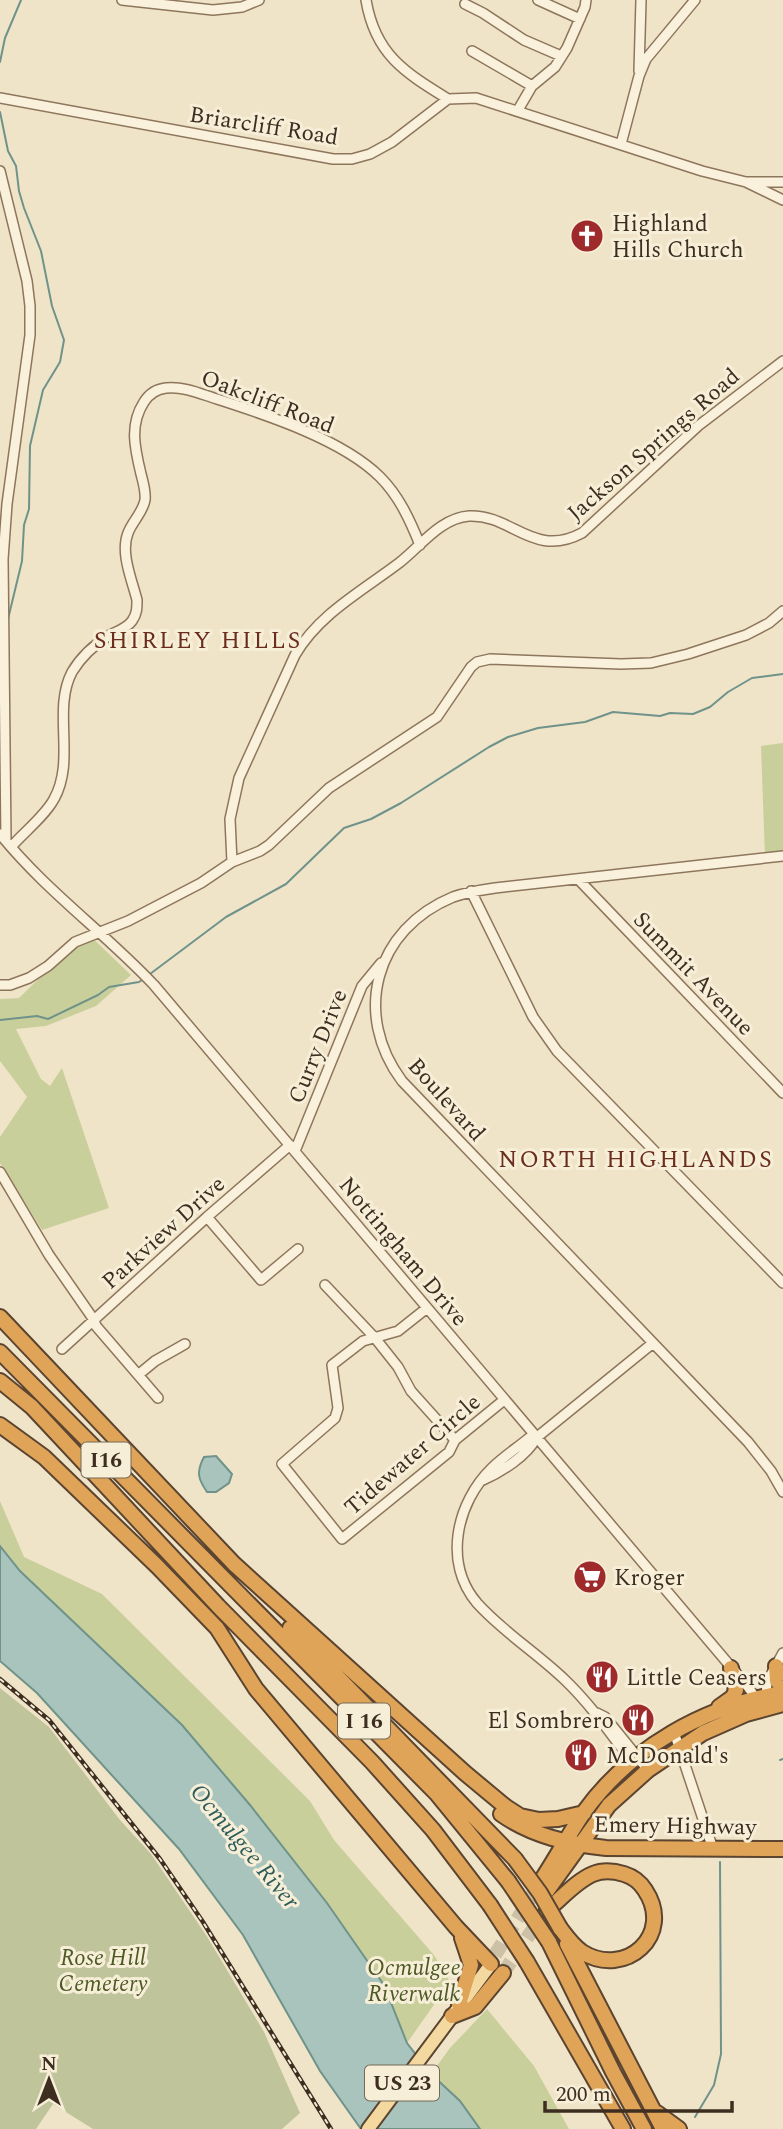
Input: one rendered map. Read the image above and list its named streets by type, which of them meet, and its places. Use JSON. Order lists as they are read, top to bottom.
{
  "streets": {
    "highway": ["I16", "I 16", "Emery Highway"],
    "main road": ["US 23"],
    "street": [
      "Briarcliff Road",
      "Oakcliff Road",
      "Jackson Springs Road",
      "Summit Avenue",
      "Curry Drive",
      "Boulevard",
      "Parkview Drive",
      "Nottingham Drive",
      "Tidewater Circle"
    ]
  },
  "crossings": [
    ["Oakcliff Road", "Jackson Springs Road"],
    ["Oakcliff Road", "Nottingham Drive"],
    ["Summit Avenue", "Boulevard"],
    ["Curry Drive", "Boulevard"],
    ["Curry Drive", "Parkview Drive"],
    ["Curry Drive", "Nottingham Drive"],
    ["Parkview Drive", "Nottingham Drive"],
    ["Nottingham Drive", "Tidewater Circle"],
    ["I16", "I 16"]
  ],
  "districts": ["SHIRLEY HILLS", "NORTH HIGHLANDS"],
  "water": ["Ocmulgee River"],
  "parks": ["Rose Hill Cemetery", "Ocmulgee Riverwalk"],
  "places": {
    "church": ["Highland Hills Church"],
    "supermarket": ["Kroger"],
    "restaurant": ["Little Ceasers", "El Sombrero", "McDonald's"]
  },
  "scale_bar": "200 m",
  "north": "top"
}
